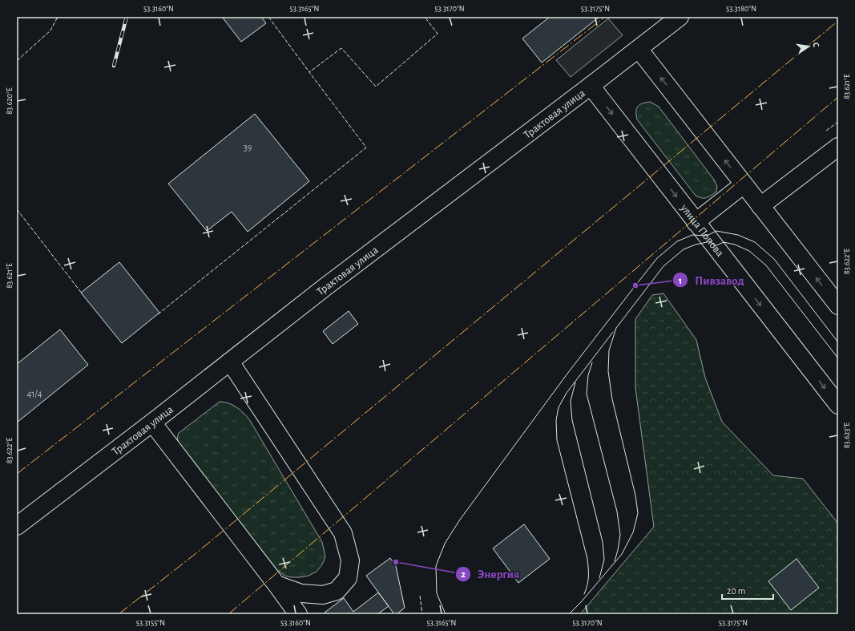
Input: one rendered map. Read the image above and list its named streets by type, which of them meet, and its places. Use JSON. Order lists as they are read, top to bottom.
{
  "streets": {
    "main road": ["Трактовая улица", "улица Попова"]
  },
  "crossings": [
    ["Трактовая улица", "улица Попова"]
  ],
  "places": ["Пивзавод", "Энергия"],
  "house_numbers": ["39", "41/4"],
  "scale_bar": "20 m",
  "north": "right",
  "coordinates": [
    "53.3160°N",
    "53.3165°N",
    "53.3170°N",
    "53.3175°N",
    "53.3180°N",
    "83.621°E",
    "83.620°E",
    "83.622°E",
    "83.623°E",
    "53.3155°N"
  ]
}
